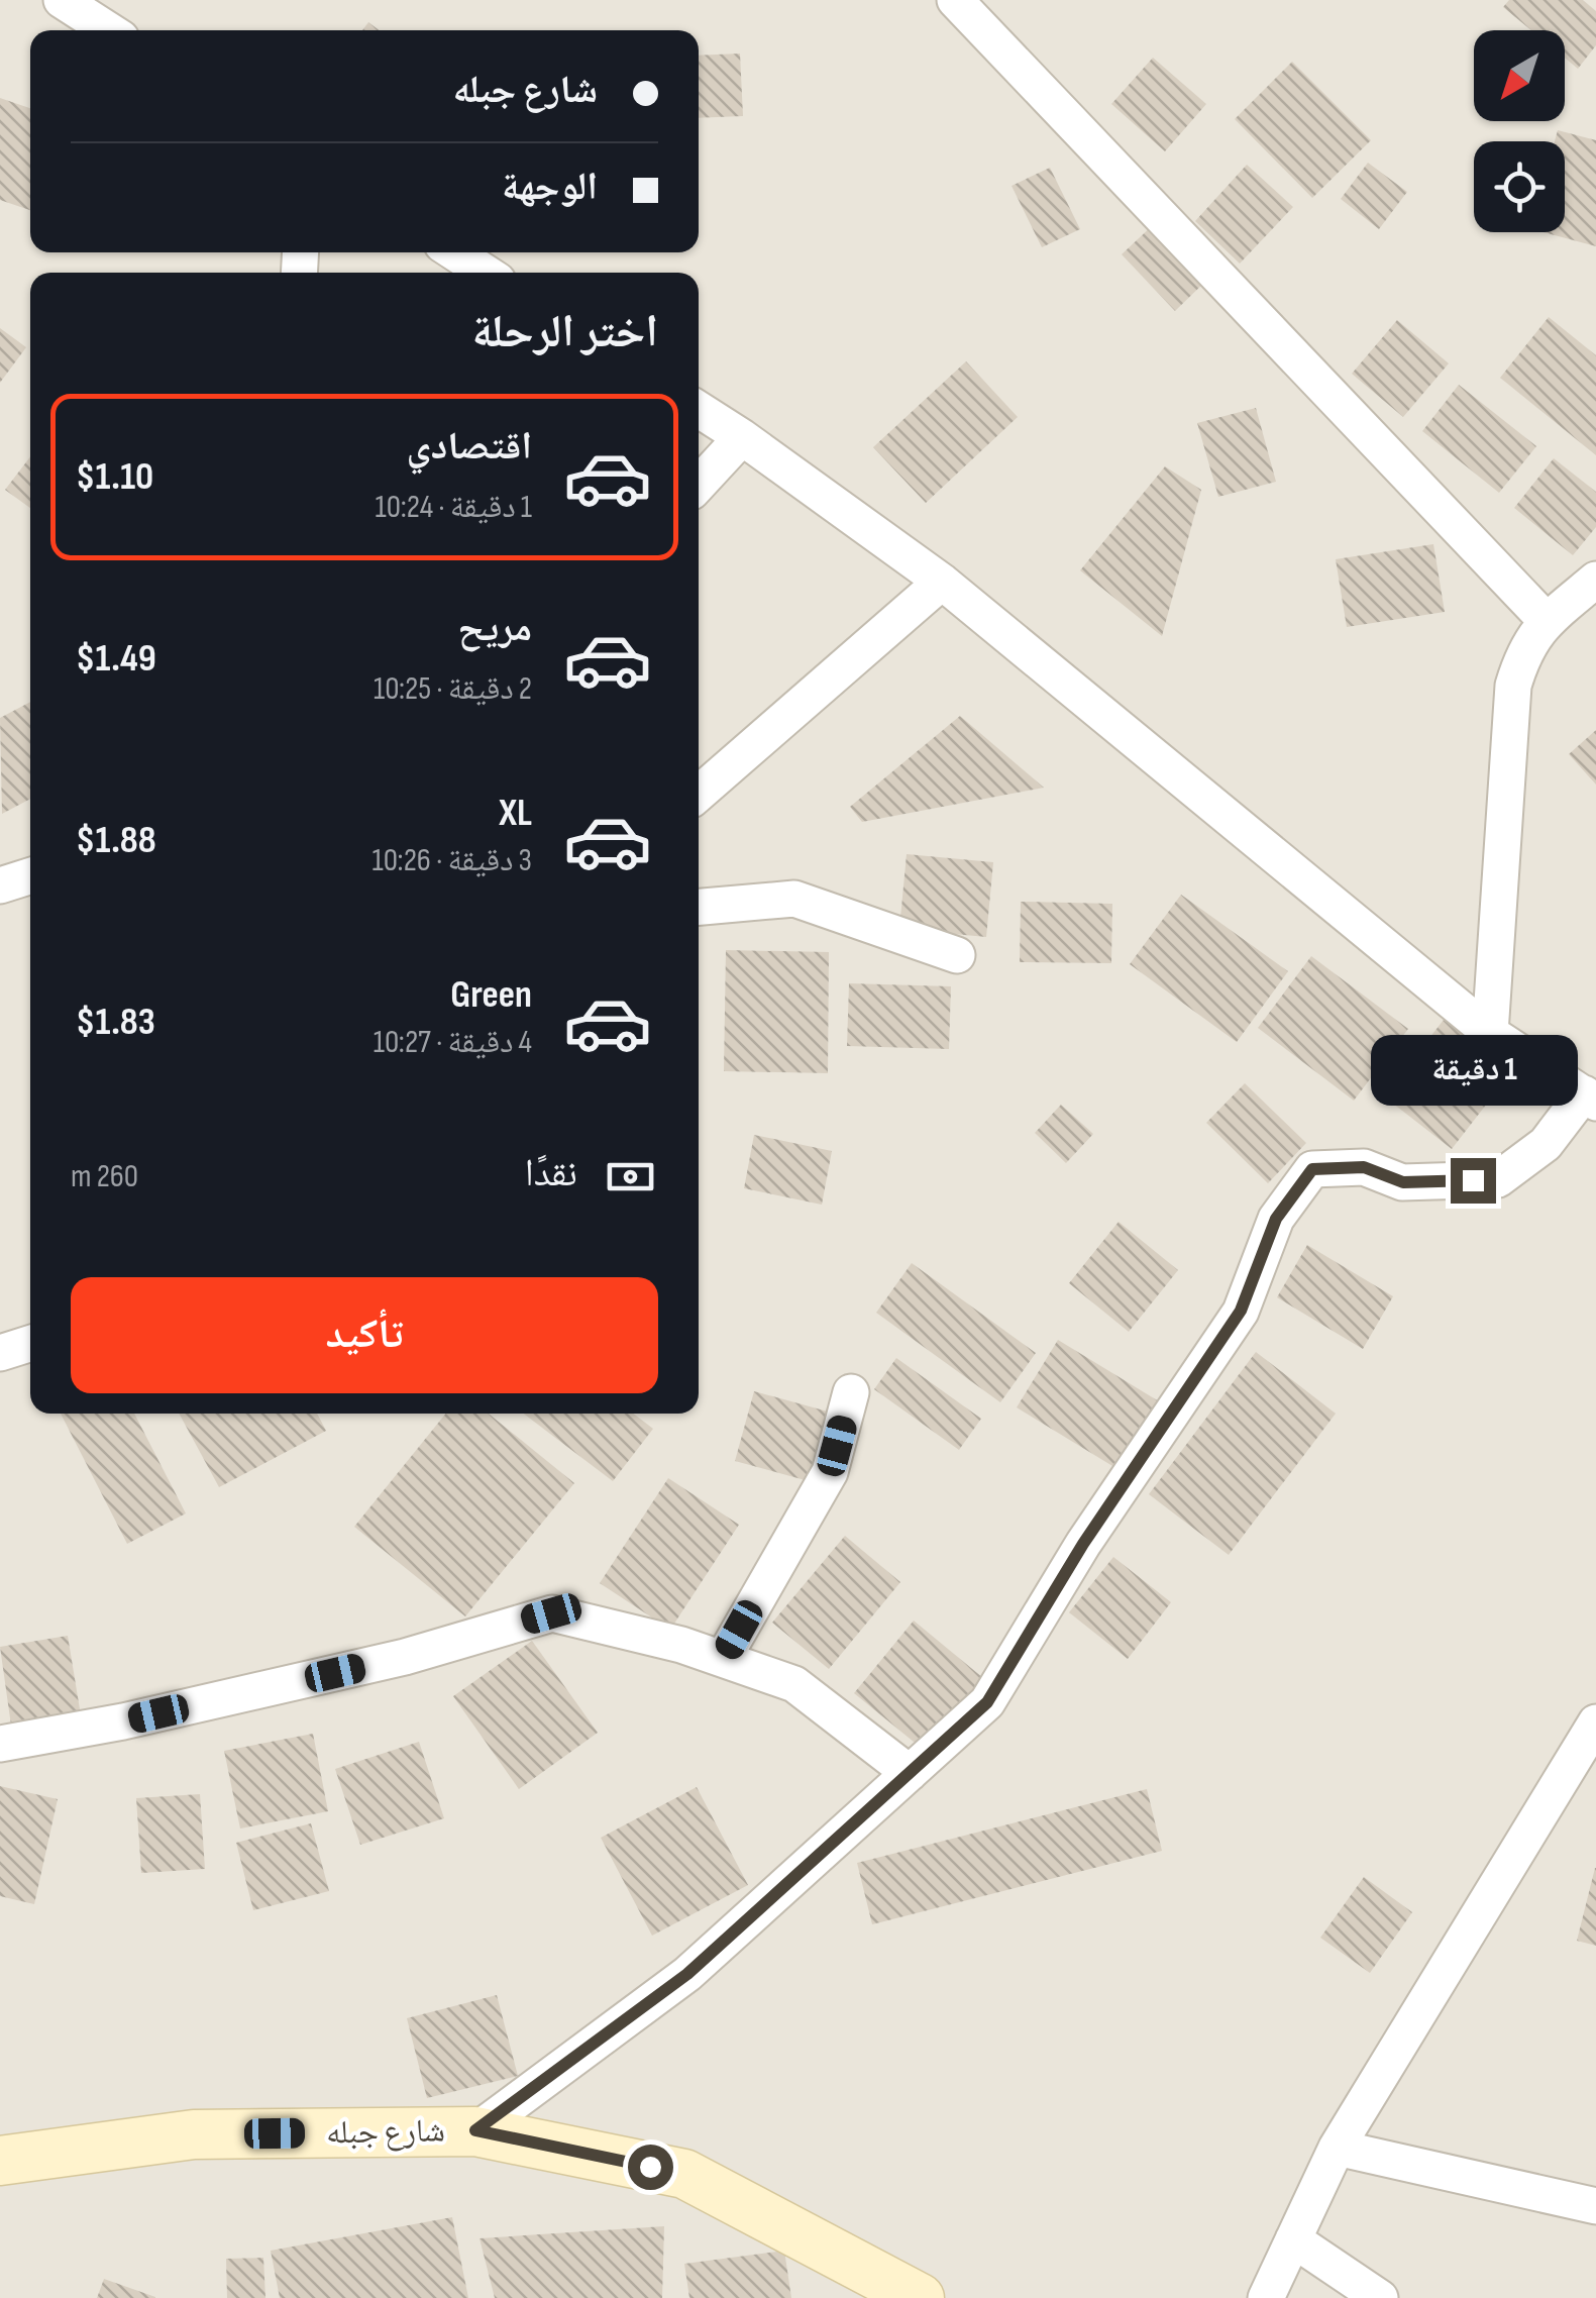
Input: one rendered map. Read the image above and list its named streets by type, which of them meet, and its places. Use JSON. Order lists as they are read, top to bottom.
{
  "streets": {
    "main road": ["شارع جبله"]
  },
  "north": "bottom left",
  "page": {
    "banner": ["شارع جبله", "الوجهة"],
    "heading": "اختر الرحلة",
    "list": [
      {
        "name": "اقتصادي",
        "note": "1 دقيقة · 10:24",
        "value": "$1.10"
      },
      {
        "name": "مريح",
        "note": "2 دقيقة · 10:25",
        "value": "$1.49"
      },
      {
        "name": "XL",
        "note": "3 دقيقة · 10:26",
        "value": "$1.88"
      },
      {
        "name": "Green",
        "note": "4 دقيقة · 10:27",
        "value": "$1.83"
      }
    ],
    "bubble": "1 دقيقة",
    "pay": ["نقدًا", "260 m"],
    "buttons": "تأكيد"
  }
}
